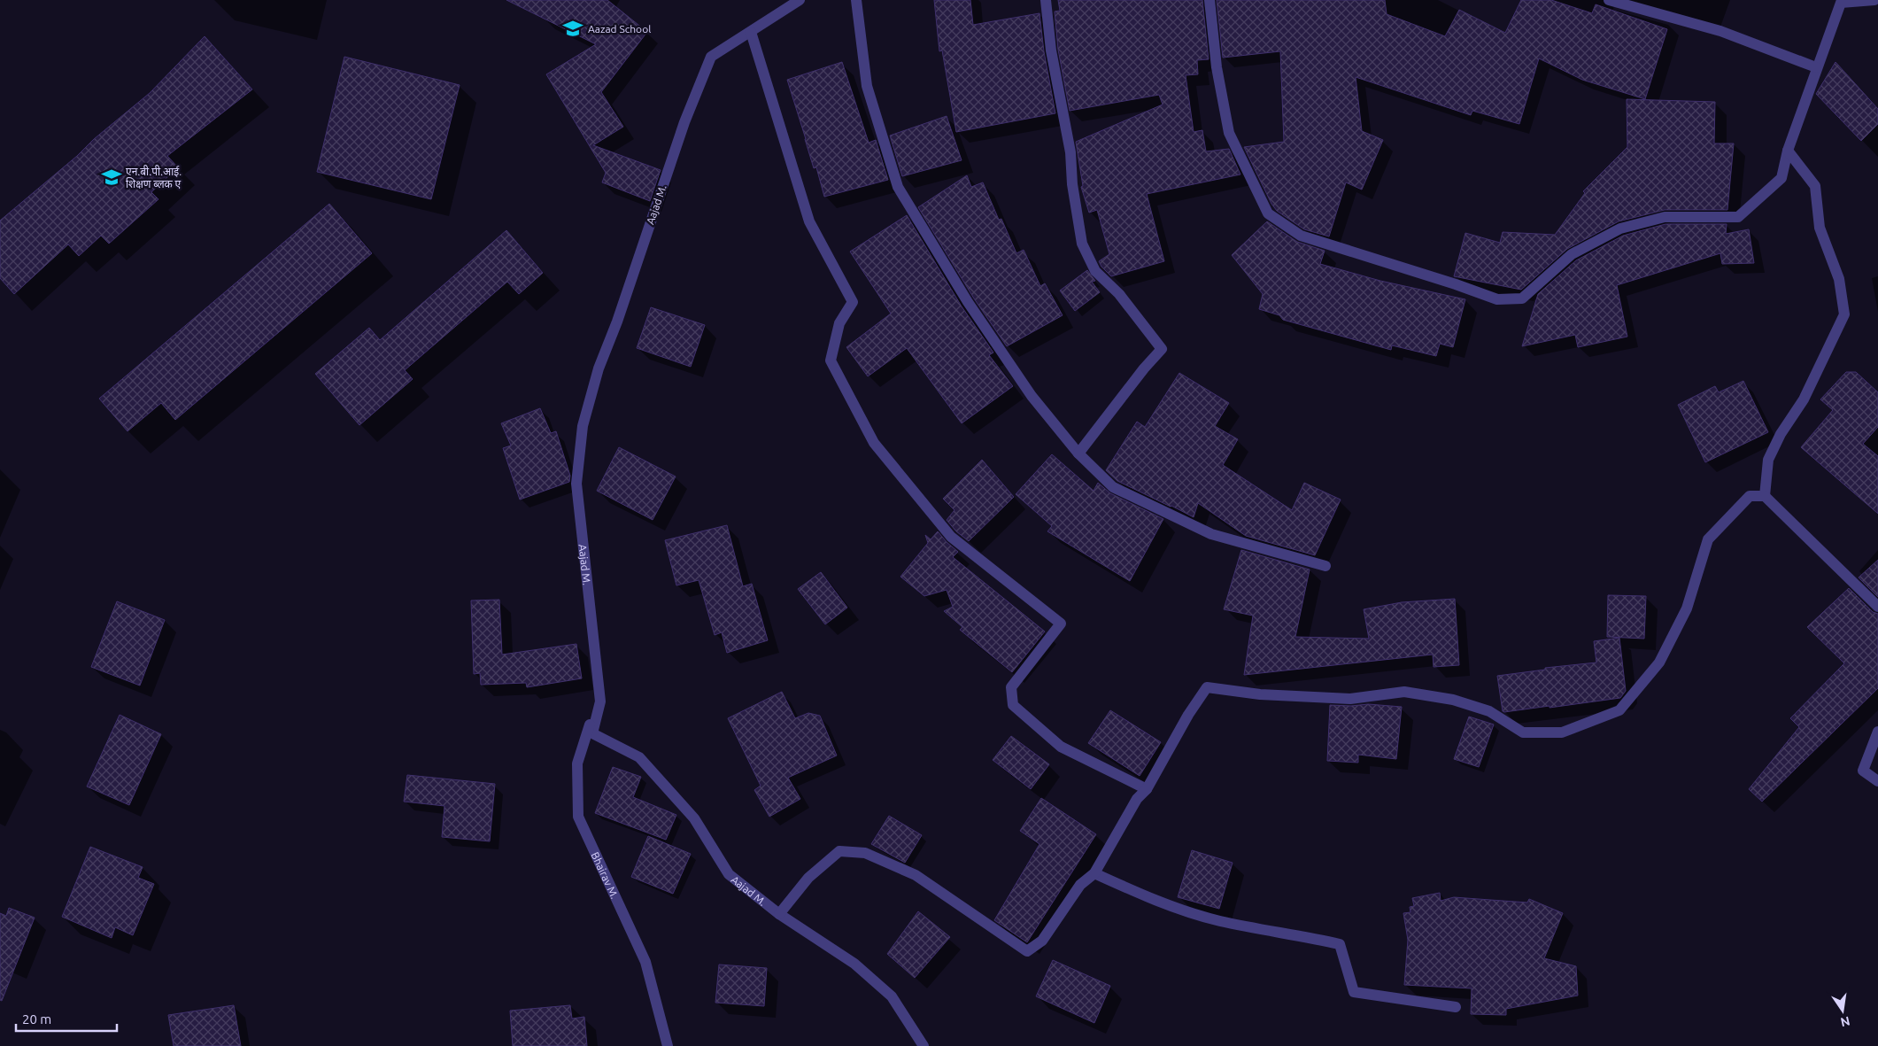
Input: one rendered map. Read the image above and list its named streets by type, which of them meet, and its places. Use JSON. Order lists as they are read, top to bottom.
{
  "streets": {
    "street": ["Aajad M.", "Bhairav M."]
  },
  "crossings": [
    ["Aajad M.", "Bhairav M."]
  ],
  "places": {
    "school or university": ["Aazad School", "एन.बी.पी.आई. शिक्षण ब्लक ए"]
  },
  "scale_bar": "20 m",
  "north": "bottom"
}
